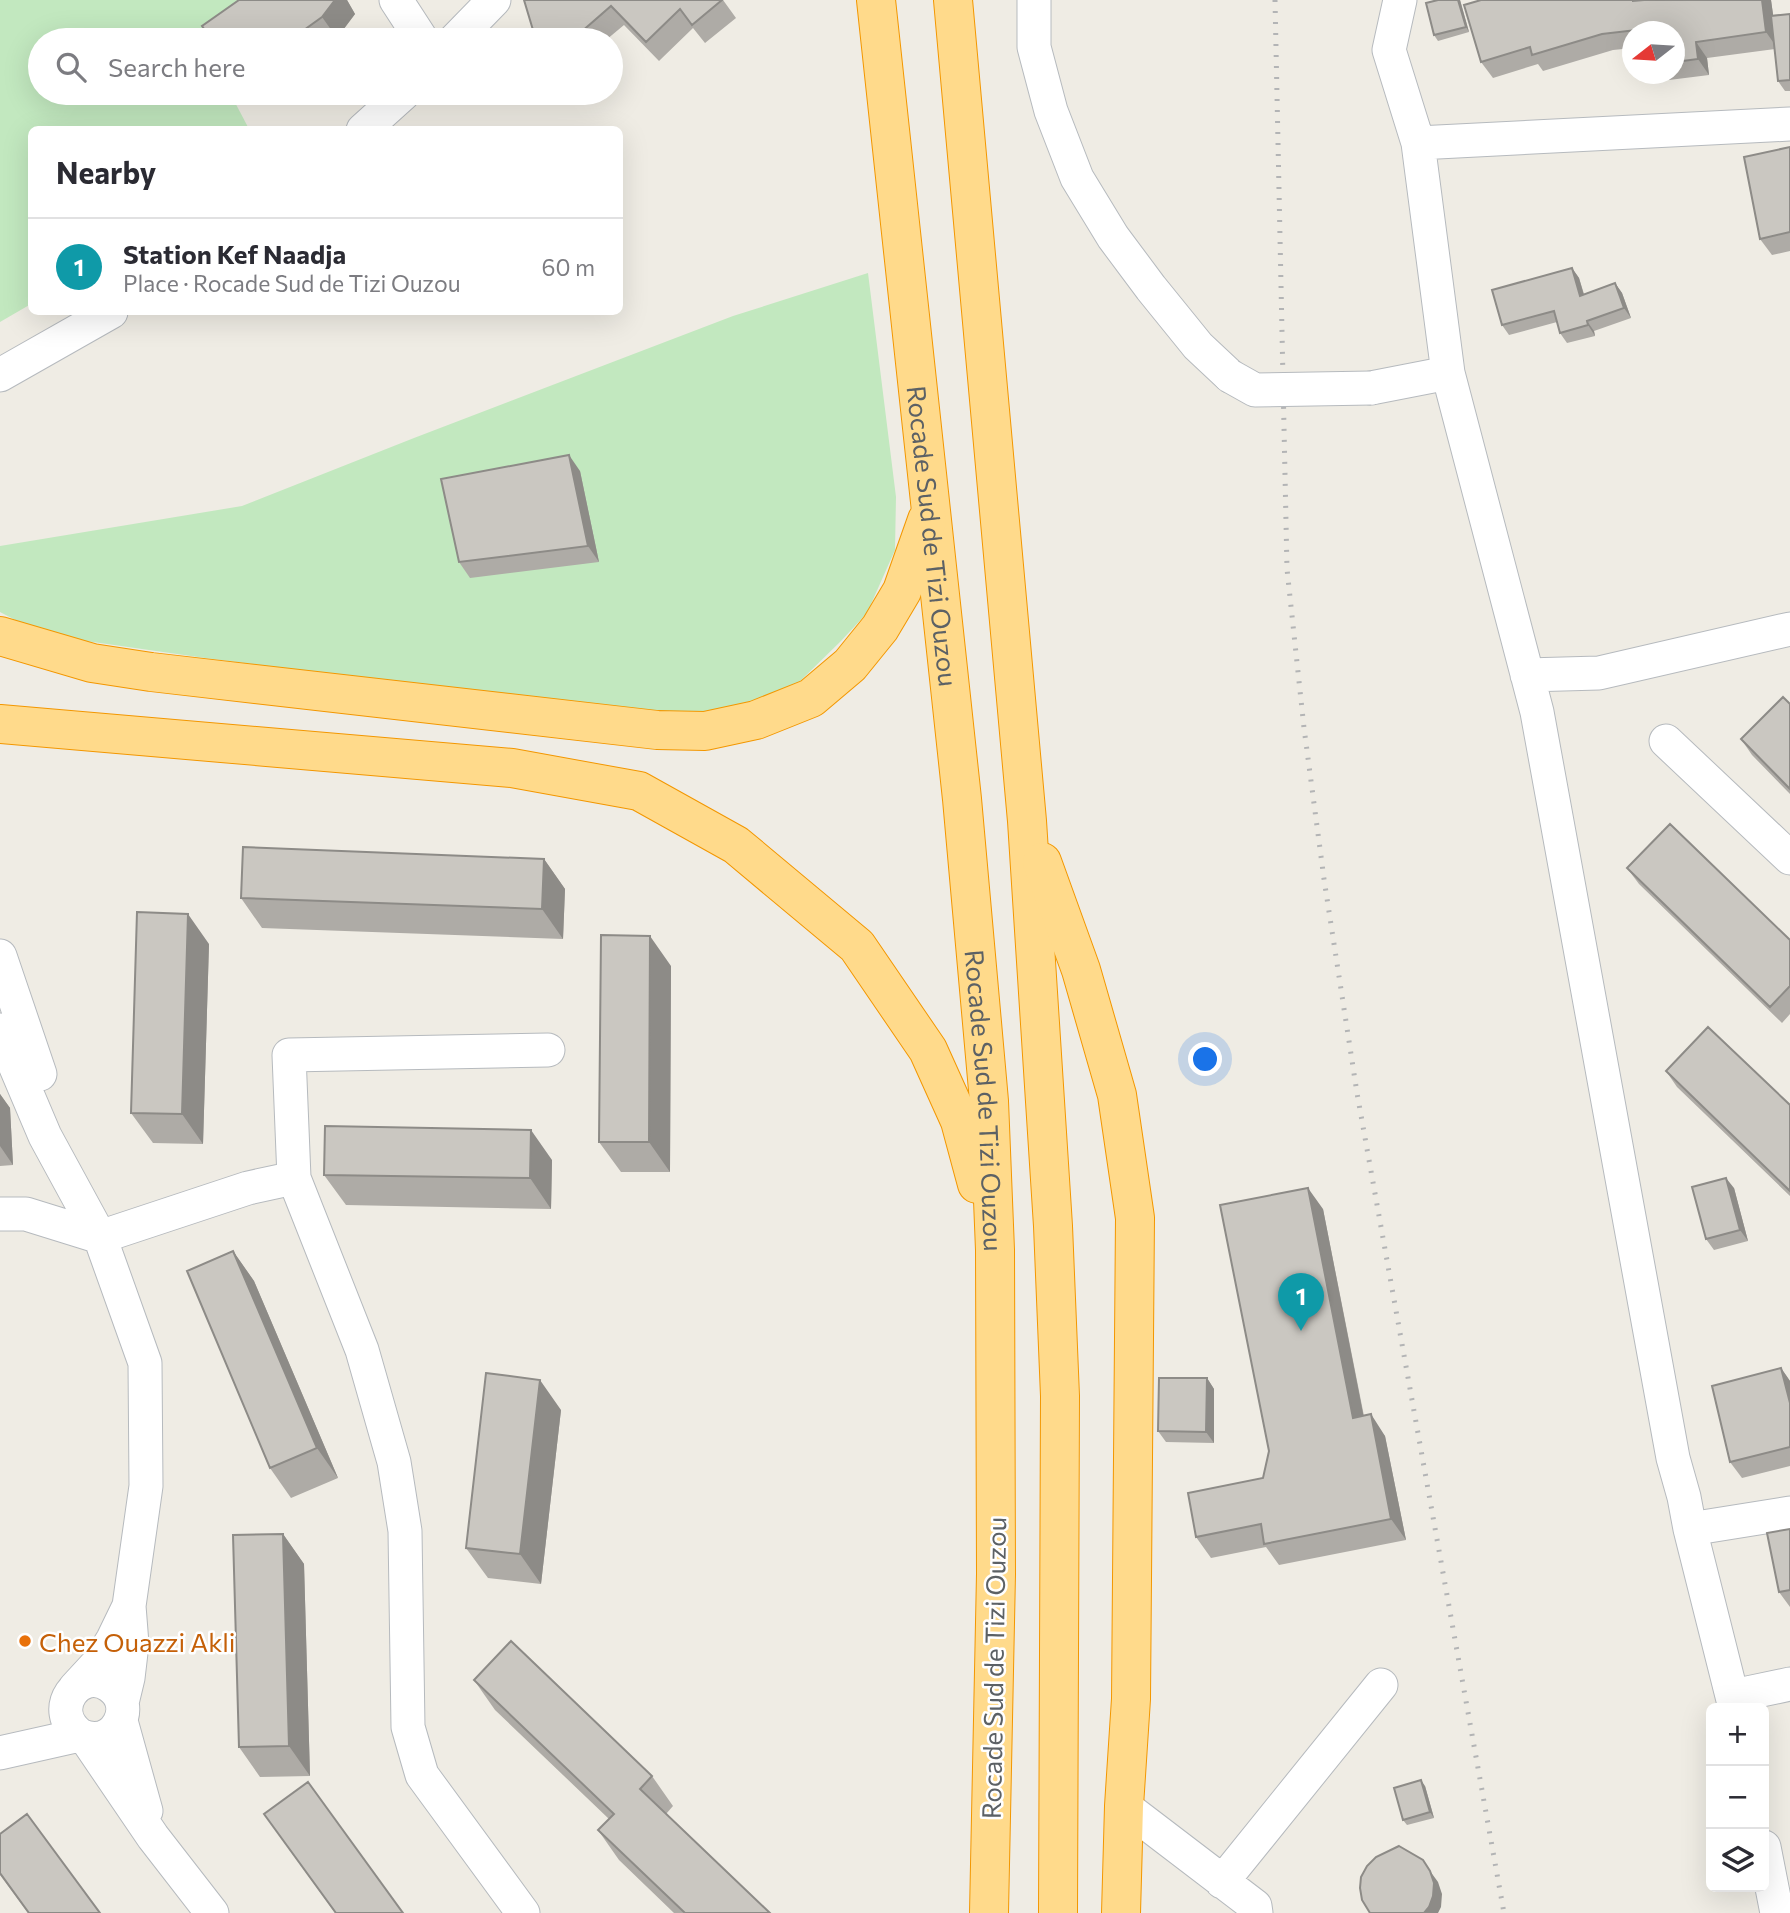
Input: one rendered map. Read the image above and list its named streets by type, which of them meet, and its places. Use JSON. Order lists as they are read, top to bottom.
{
  "streets": {
    "highway": ["Rocade Sud de Tizi Ouzou"]
  },
  "places": ["Chez Ouazzi Akli"],
  "north": "left",
  "page": {
    "search": "Search here",
    "heading": "Nearby",
    "list": [
      {
        "mark": "1",
        "name": "Station Kef Naadja",
        "note": "Place · Rocade Sud de Tizi Ouzou",
        "value": "60 m"
      }
    ],
    "pins": "1",
    "map_buttons": ["+", "−"]
  }
}
